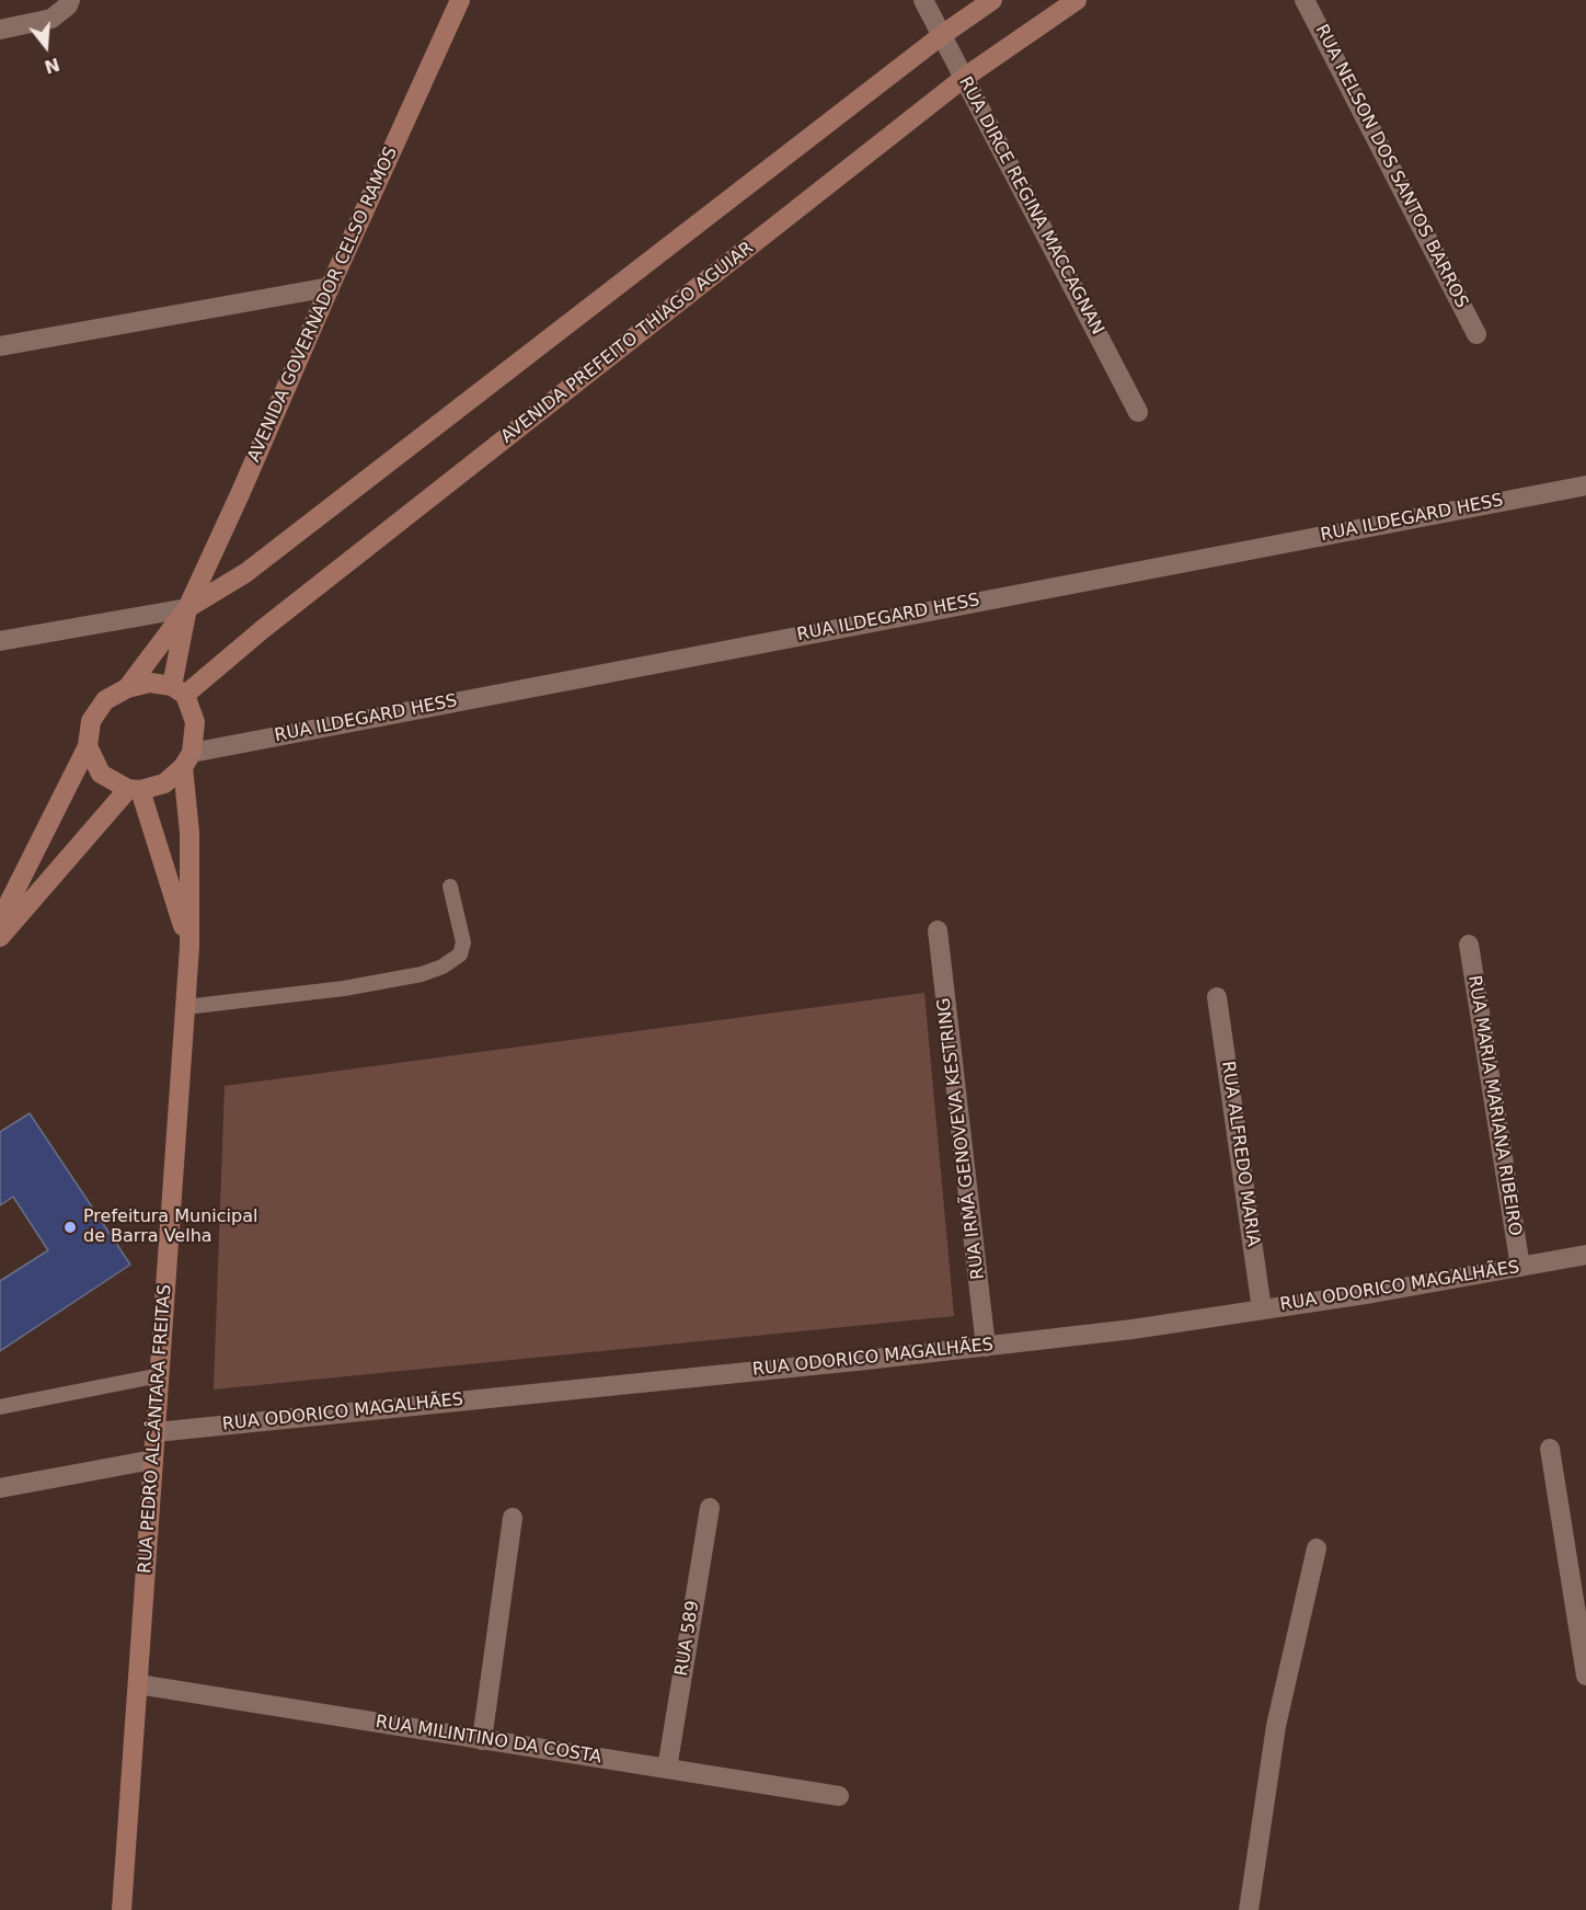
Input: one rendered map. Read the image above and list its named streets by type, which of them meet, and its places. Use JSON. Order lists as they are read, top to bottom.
{
  "streets": {
    "main road": ["AVENIDA GOVERNADOR CELSO RAMOS", "AVENIDA PREFEITO THIAGO AGUIAR", "RUA PEDRO ALCÂNTARA FREITAS"],
    "street": [
      "RUA NELSON DOS SANTOS BARROS",
      "RUA DIRCE REGINA MACCAGNAN",
      "RUA ILDEGARD HESS",
      "RUA MARIA MARIANA RIBEIRO",
      "RUA IRMÃ GENOVEVA KESTRING",
      "RUA ALFREDO MARIA",
      "RUA ODORICO MAGALHÃES",
      "RUA 589",
      "RUA MILINTINO DA COSTA"
    ]
  },
  "crossings": [
    ["RUA DIRCE REGINA MACCAGNAN", "AVENIDA PREFEITO THIAGO AGUIAR"],
    ["AVENIDA GOVERNADOR CELSO RAMOS", "AVENIDA PREFEITO THIAGO AGUIAR"],
    ["AVENIDA GOVERNADOR CELSO RAMOS", "RUA ILDEGARD HESS"],
    ["AVENIDA GOVERNADOR CELSO RAMOS", "RUA PEDRO ALCÂNTARA FREITAS"],
    ["AVENIDA PREFEITO THIAGO AGUIAR", "RUA ILDEGARD HESS"],
    ["AVENIDA PREFEITO THIAGO AGUIAR", "RUA PEDRO ALCÂNTARA FREITAS"],
    ["RUA ILDEGARD HESS", "RUA PEDRO ALCÂNTARA FREITAS"],
    ["RUA MARIA MARIANA RIBEIRO", "RUA ODORICO MAGALHÃES"],
    ["RUA IRMÃ GENOVEVA KESTRING", "RUA ODORICO MAGALHÃES"],
    ["RUA ALFREDO MARIA", "RUA ODORICO MAGALHÃES"],
    ["RUA ODORICO MAGALHÃES", "RUA PEDRO ALCÂNTARA FREITAS"],
    ["RUA PEDRO ALCÂNTARA FREITAS", "RUA MILINTINO DA COSTA"],
    ["RUA 589", "RUA MILINTINO DA COSTA"]
  ],
  "places": ["Prefeitura Municipal de Barra Velha"],
  "north": "bottom"
}
